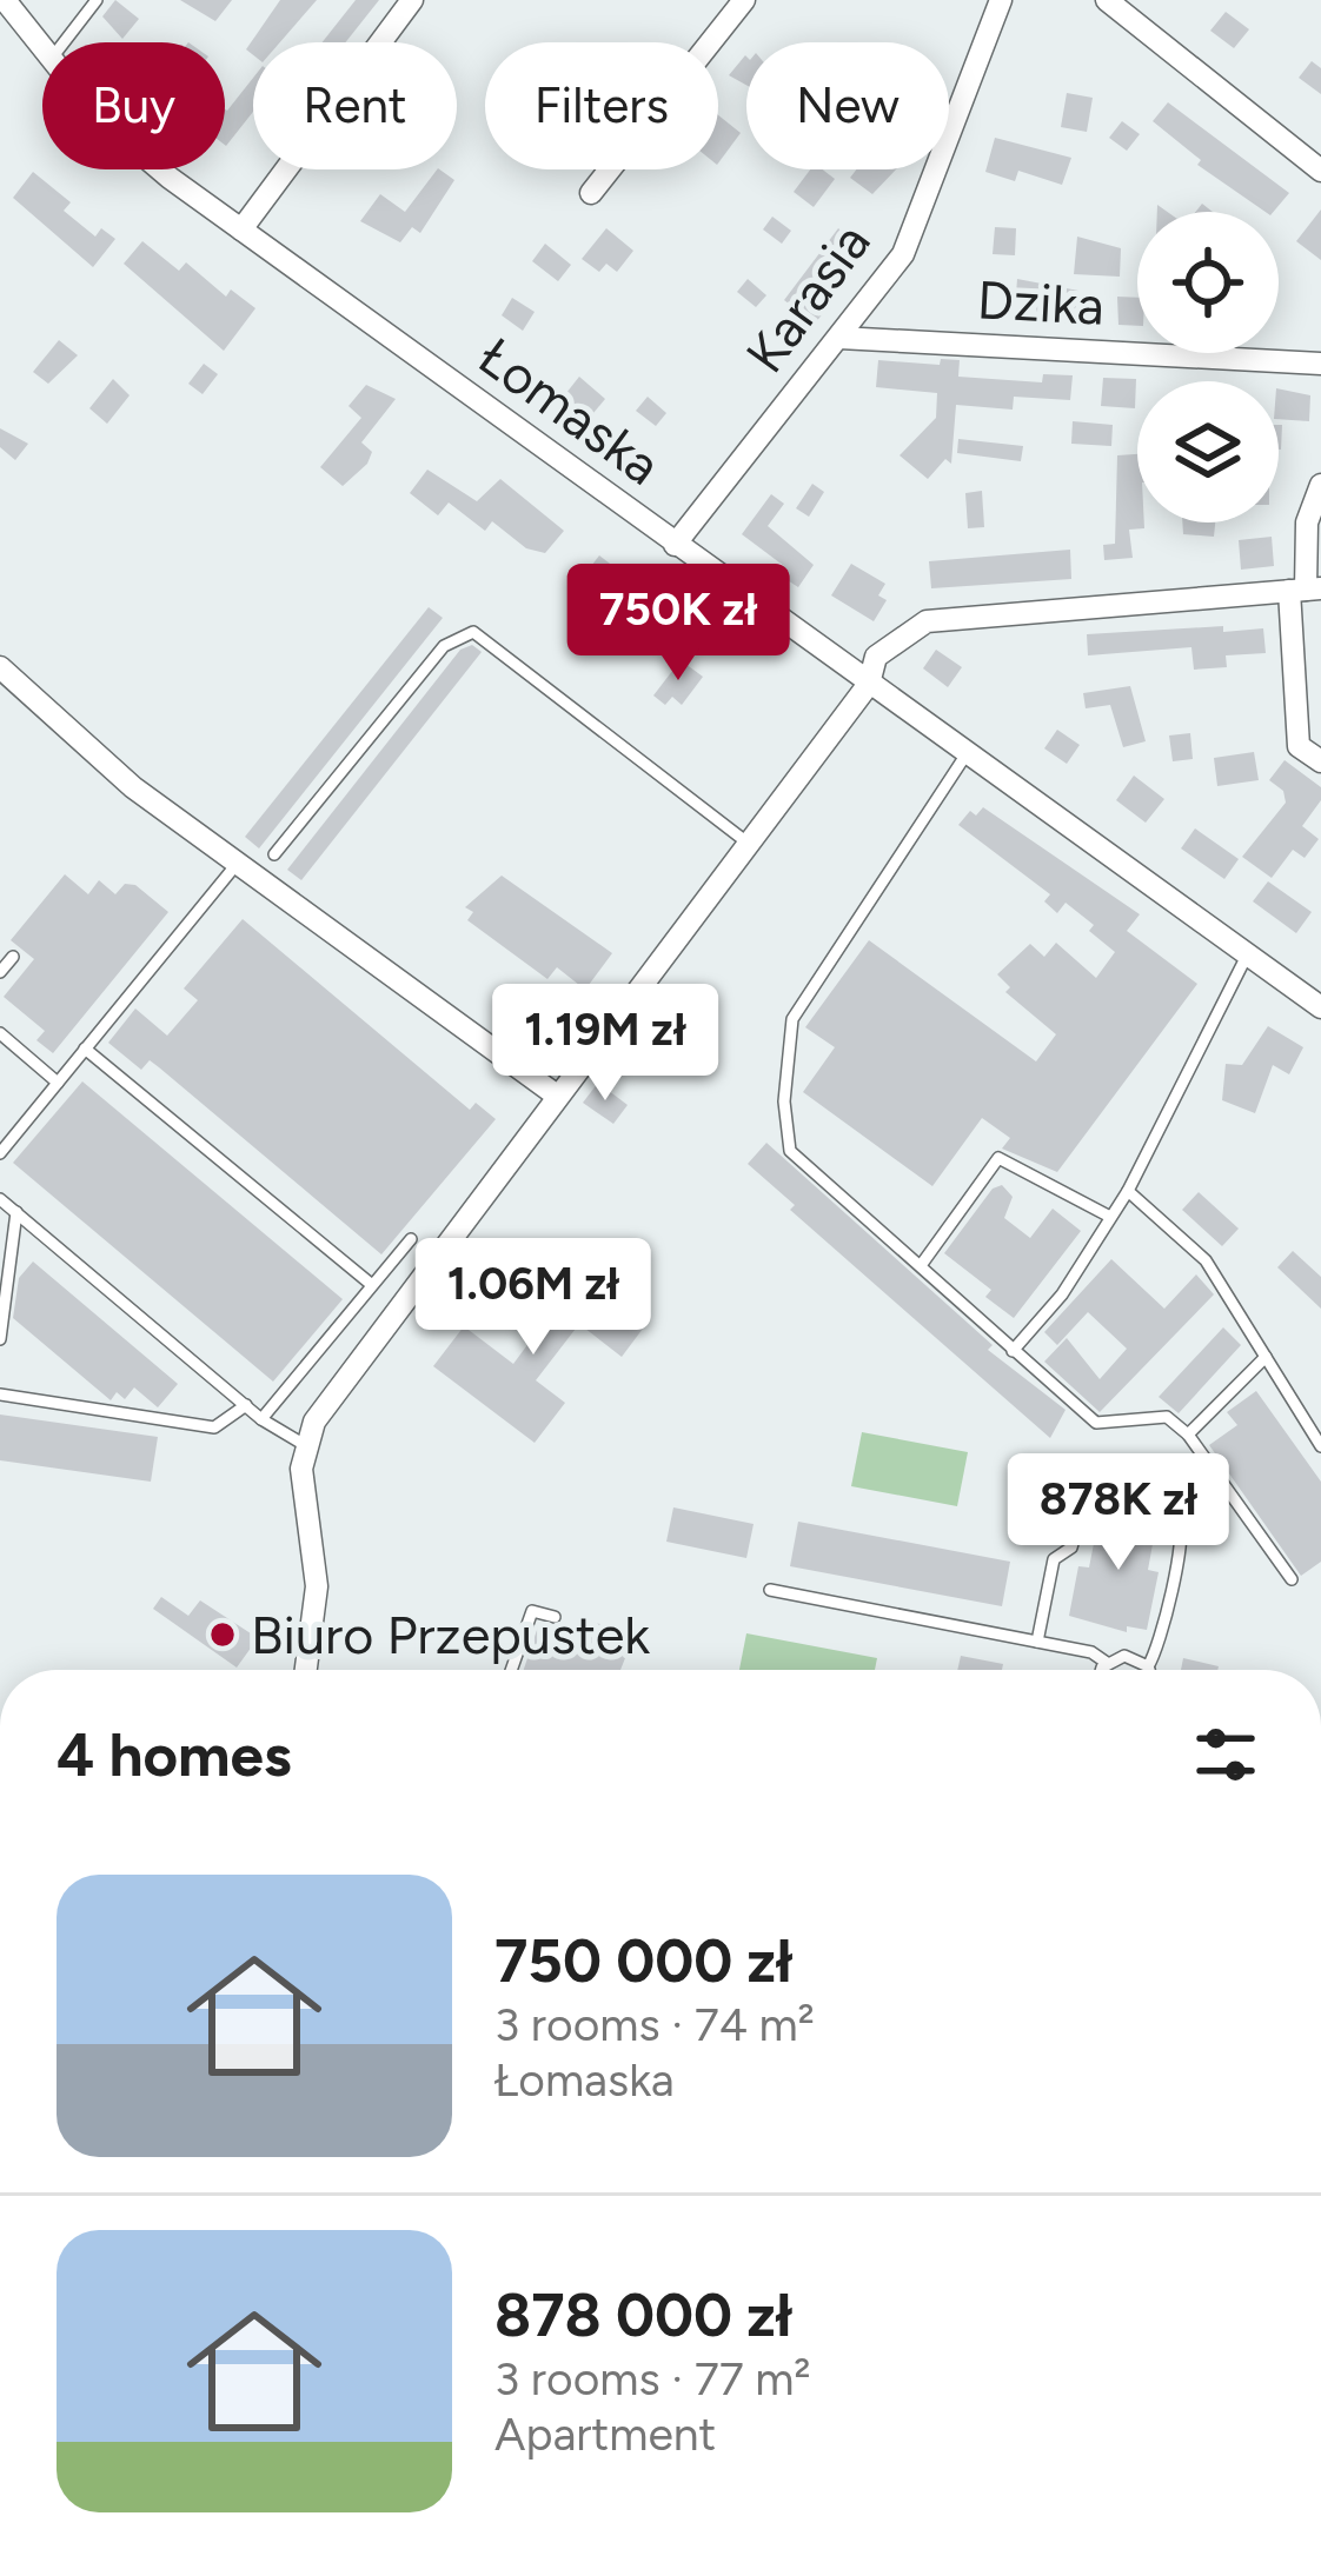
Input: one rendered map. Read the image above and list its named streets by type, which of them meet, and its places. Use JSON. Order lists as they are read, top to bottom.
{
  "streets": {
    "street": ["Karasia", "Dzika", "Łomaska"]
  },
  "crossings": [
    ["Karasia", "Dzika"],
    ["Karasia", "Łomaska"]
  ],
  "places": ["Biuro Przepustek"],
  "page": {
    "chip": [
      "Buy",
      "Rent",
      "Filters",
      "New"
    ],
    "price": [
      "750K zł",
      "1.19M zł",
      "1.06M zł",
      "878K zł"
    ],
    "heading": "4 homes",
    "list": [
      {
        "name": "750 000 zł",
        "note": "3 rooms · 74 m² · Łomaska"
      },
      {
        "name": "878 000 zł",
        "note": "3 rooms · 77 m² · Apartment"
      }
    ]
  }
}
